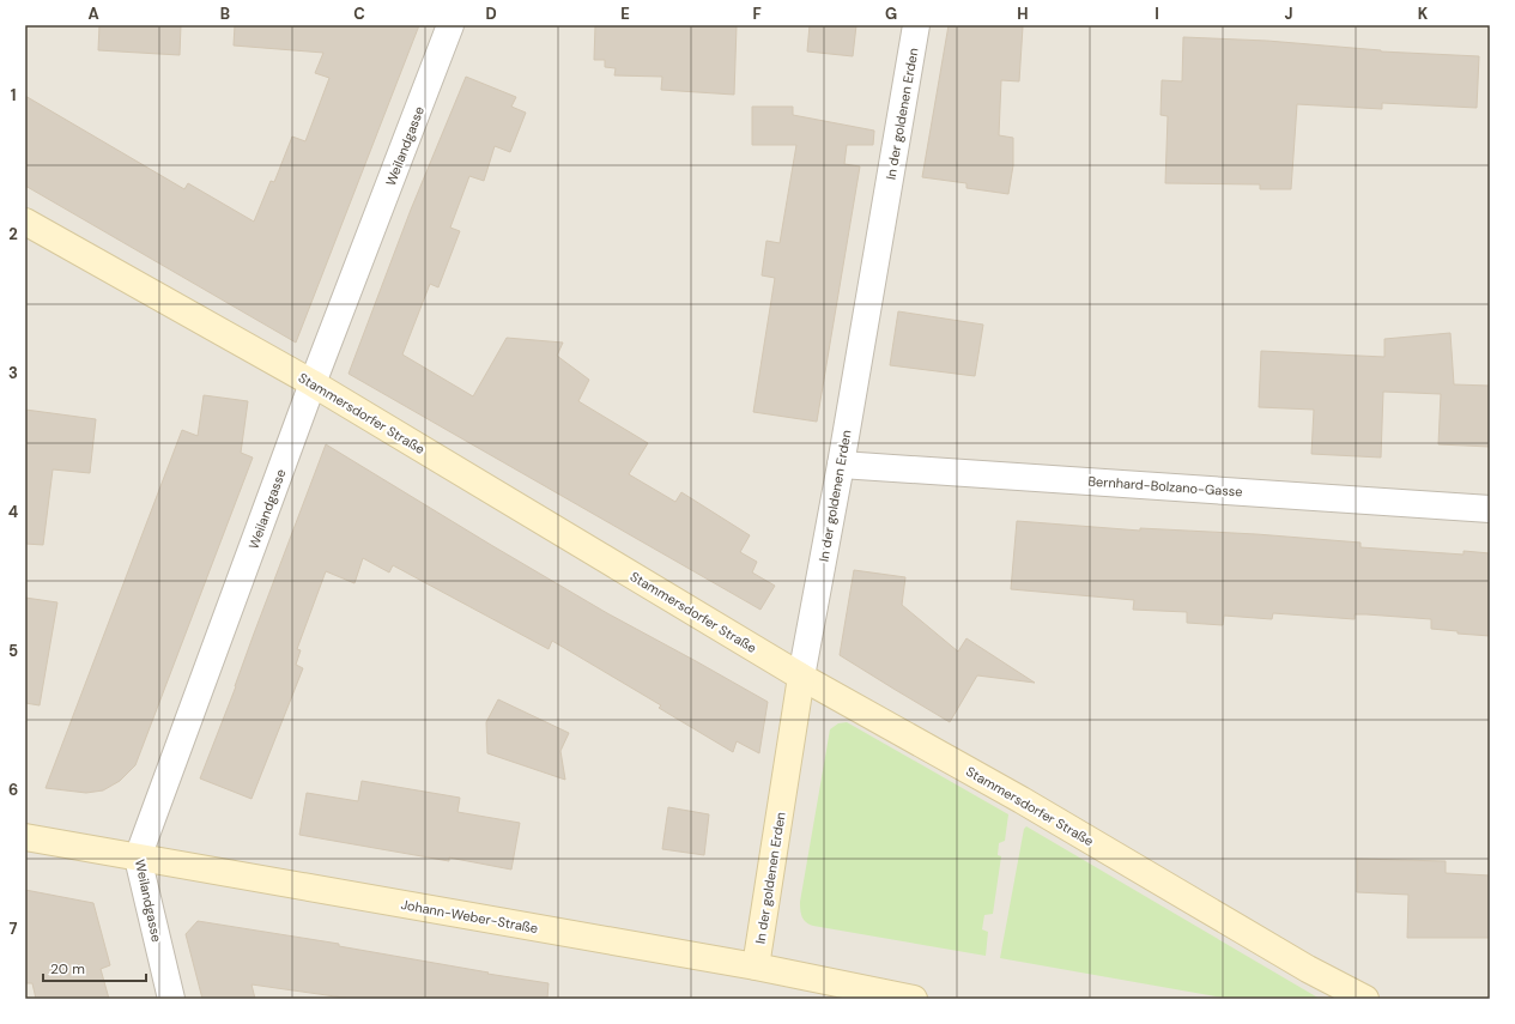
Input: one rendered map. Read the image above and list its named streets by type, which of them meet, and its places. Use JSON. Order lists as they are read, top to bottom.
{
  "streets": {
    "main road": ["In der goldenen Erden", "Stammersdorfer Straße", "Johann-Weber-Straße"],
    "street": ["Weilandgasse", "Bernhard-Bolzano-Gasse"]
  },
  "crossings": [
    ["In der goldenen Erden", "Stammersdorfer Straße"],
    ["In der goldenen Erden", "Bernhard-Bolzano-Gasse"],
    ["In der goldenen Erden", "Johann-Weber-Straße"],
    ["Weilandgasse", "Stammersdorfer Straße"],
    ["Weilandgasse", "Johann-Weber-Straße"]
  ],
  "scale_bar": "20 m",
  "grid": {
    "columns": [
      "A",
      "B",
      "C",
      "D",
      "E",
      "F",
      "G",
      "H",
      "I",
      "J",
      "K"
    ],
    "rows": [
      "1",
      "2",
      "3",
      "4",
      "5",
      "6",
      "7"
    ]
  }
}
